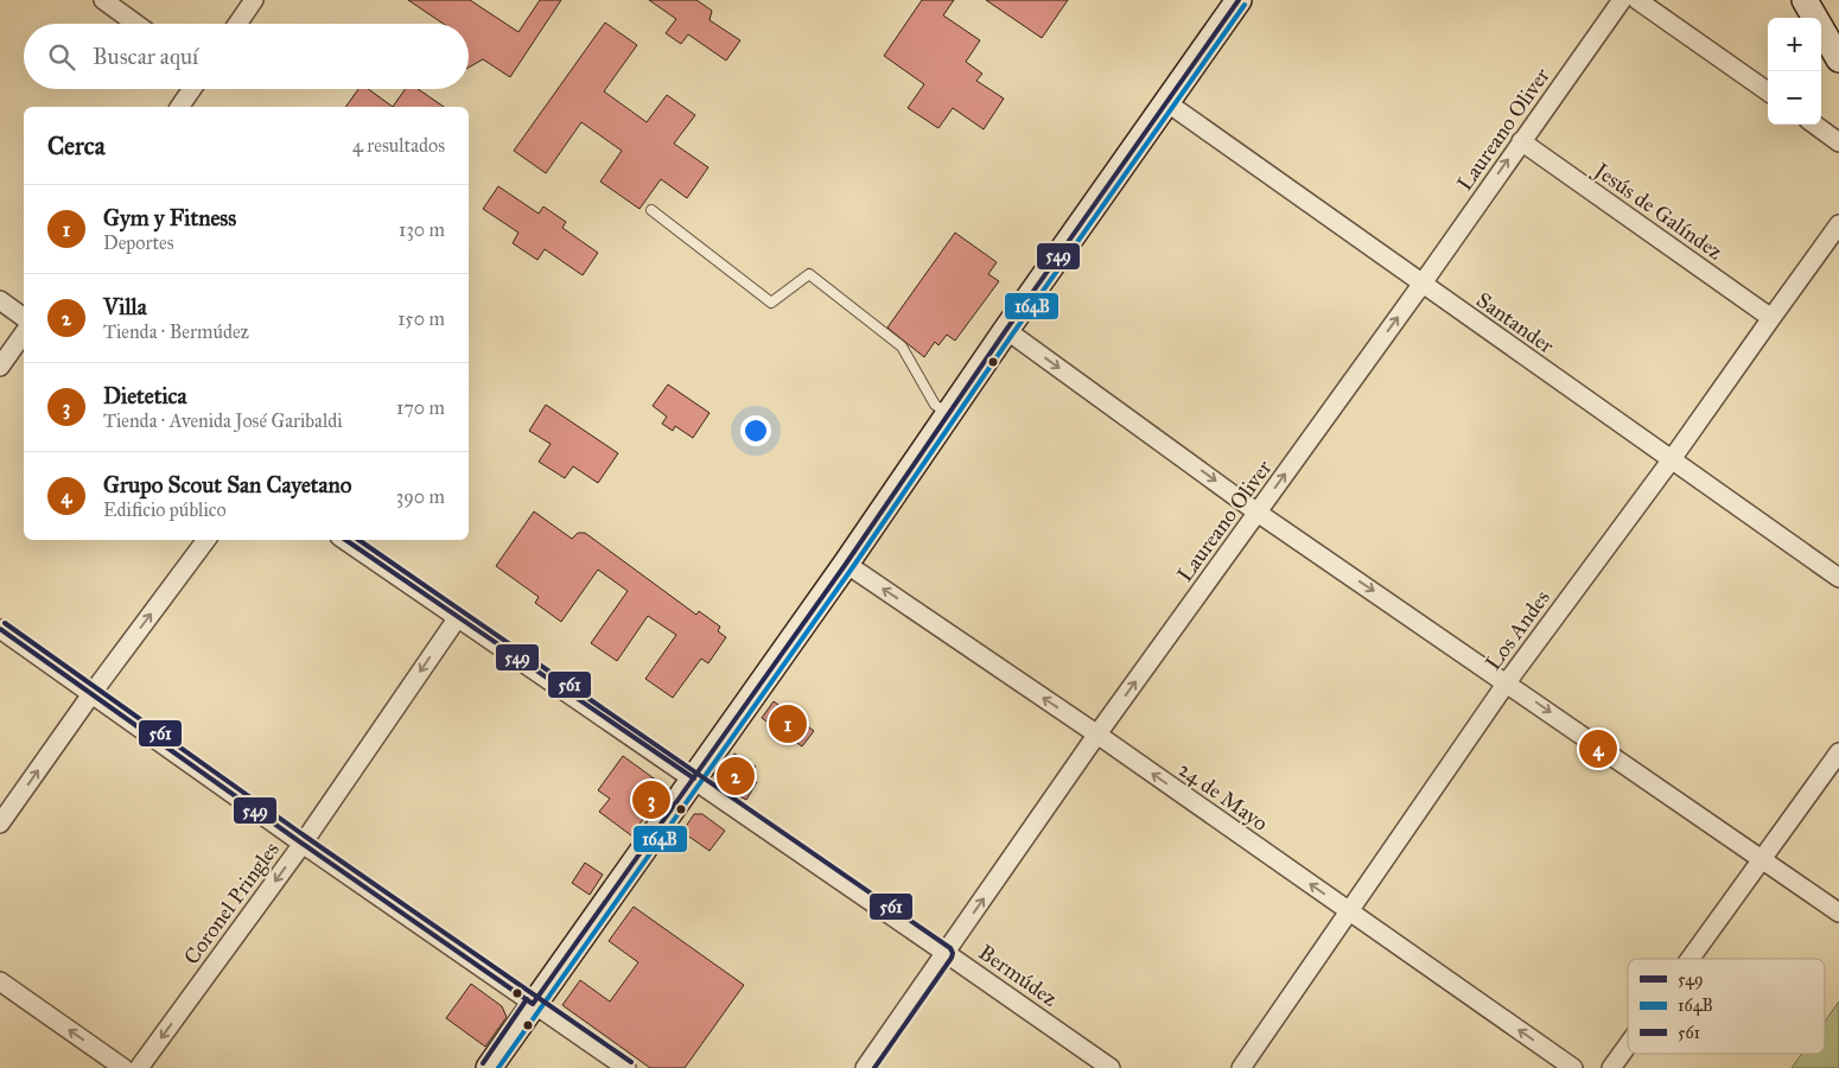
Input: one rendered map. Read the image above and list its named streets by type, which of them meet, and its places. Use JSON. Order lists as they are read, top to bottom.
{
  "streets": {
    "street": [
      "Laureano Oliver",
      "Jesús de Galíndez",
      "Santander",
      "Los Andes",
      "24 de Mayo",
      "Coronel Pringles",
      "Bermúdez"
    ]
  },
  "crossings": [
    ["Laureano Oliver", "Jesús de Galíndez"],
    ["Laureano Oliver", "Santander"],
    ["Laureano Oliver", "24 de Mayo"],
    ["Laureano Oliver", "Bermúdez"],
    ["Jesús de Galíndez", "Los Andes"],
    ["Santander", "Los Andes"],
    ["Los Andes", "24 de Mayo"],
    ["Coronel Pringles", "Bermúdez"]
  ],
  "one_way": ["Laureano Oliver", "24 de Mayo", "Coronel Pringles"],
  "lines": ["transit line 549", "transit line 164B", "transit line 561"],
  "legend": ["549", "164B", "561"],
  "page": {
    "map_buttons": ["+", "−"],
    "search": "Buscar aquí",
    "heading": ["Cerca", "4 resultados"],
    "list": [
      {
        "mark": "1",
        "name": "Gym y Fitness",
        "note": "Deportes",
        "value": "130 m"
      },
      {
        "mark": "2",
        "name": "Villa",
        "note": "Tienda · Bermúdez",
        "value": "150 m"
      },
      {
        "mark": "3",
        "name": "Dietetica",
        "note": "Tienda · Avenida José Garibaldi",
        "value": "170 m"
      },
      {
        "mark": "4",
        "name": "Grupo Scout San Cayetano",
        "note": "Edificio público",
        "value": "390 m"
      }
    ],
    "pins": [
      "1",
      "4",
      "2",
      "3"
    ]
  }
}
